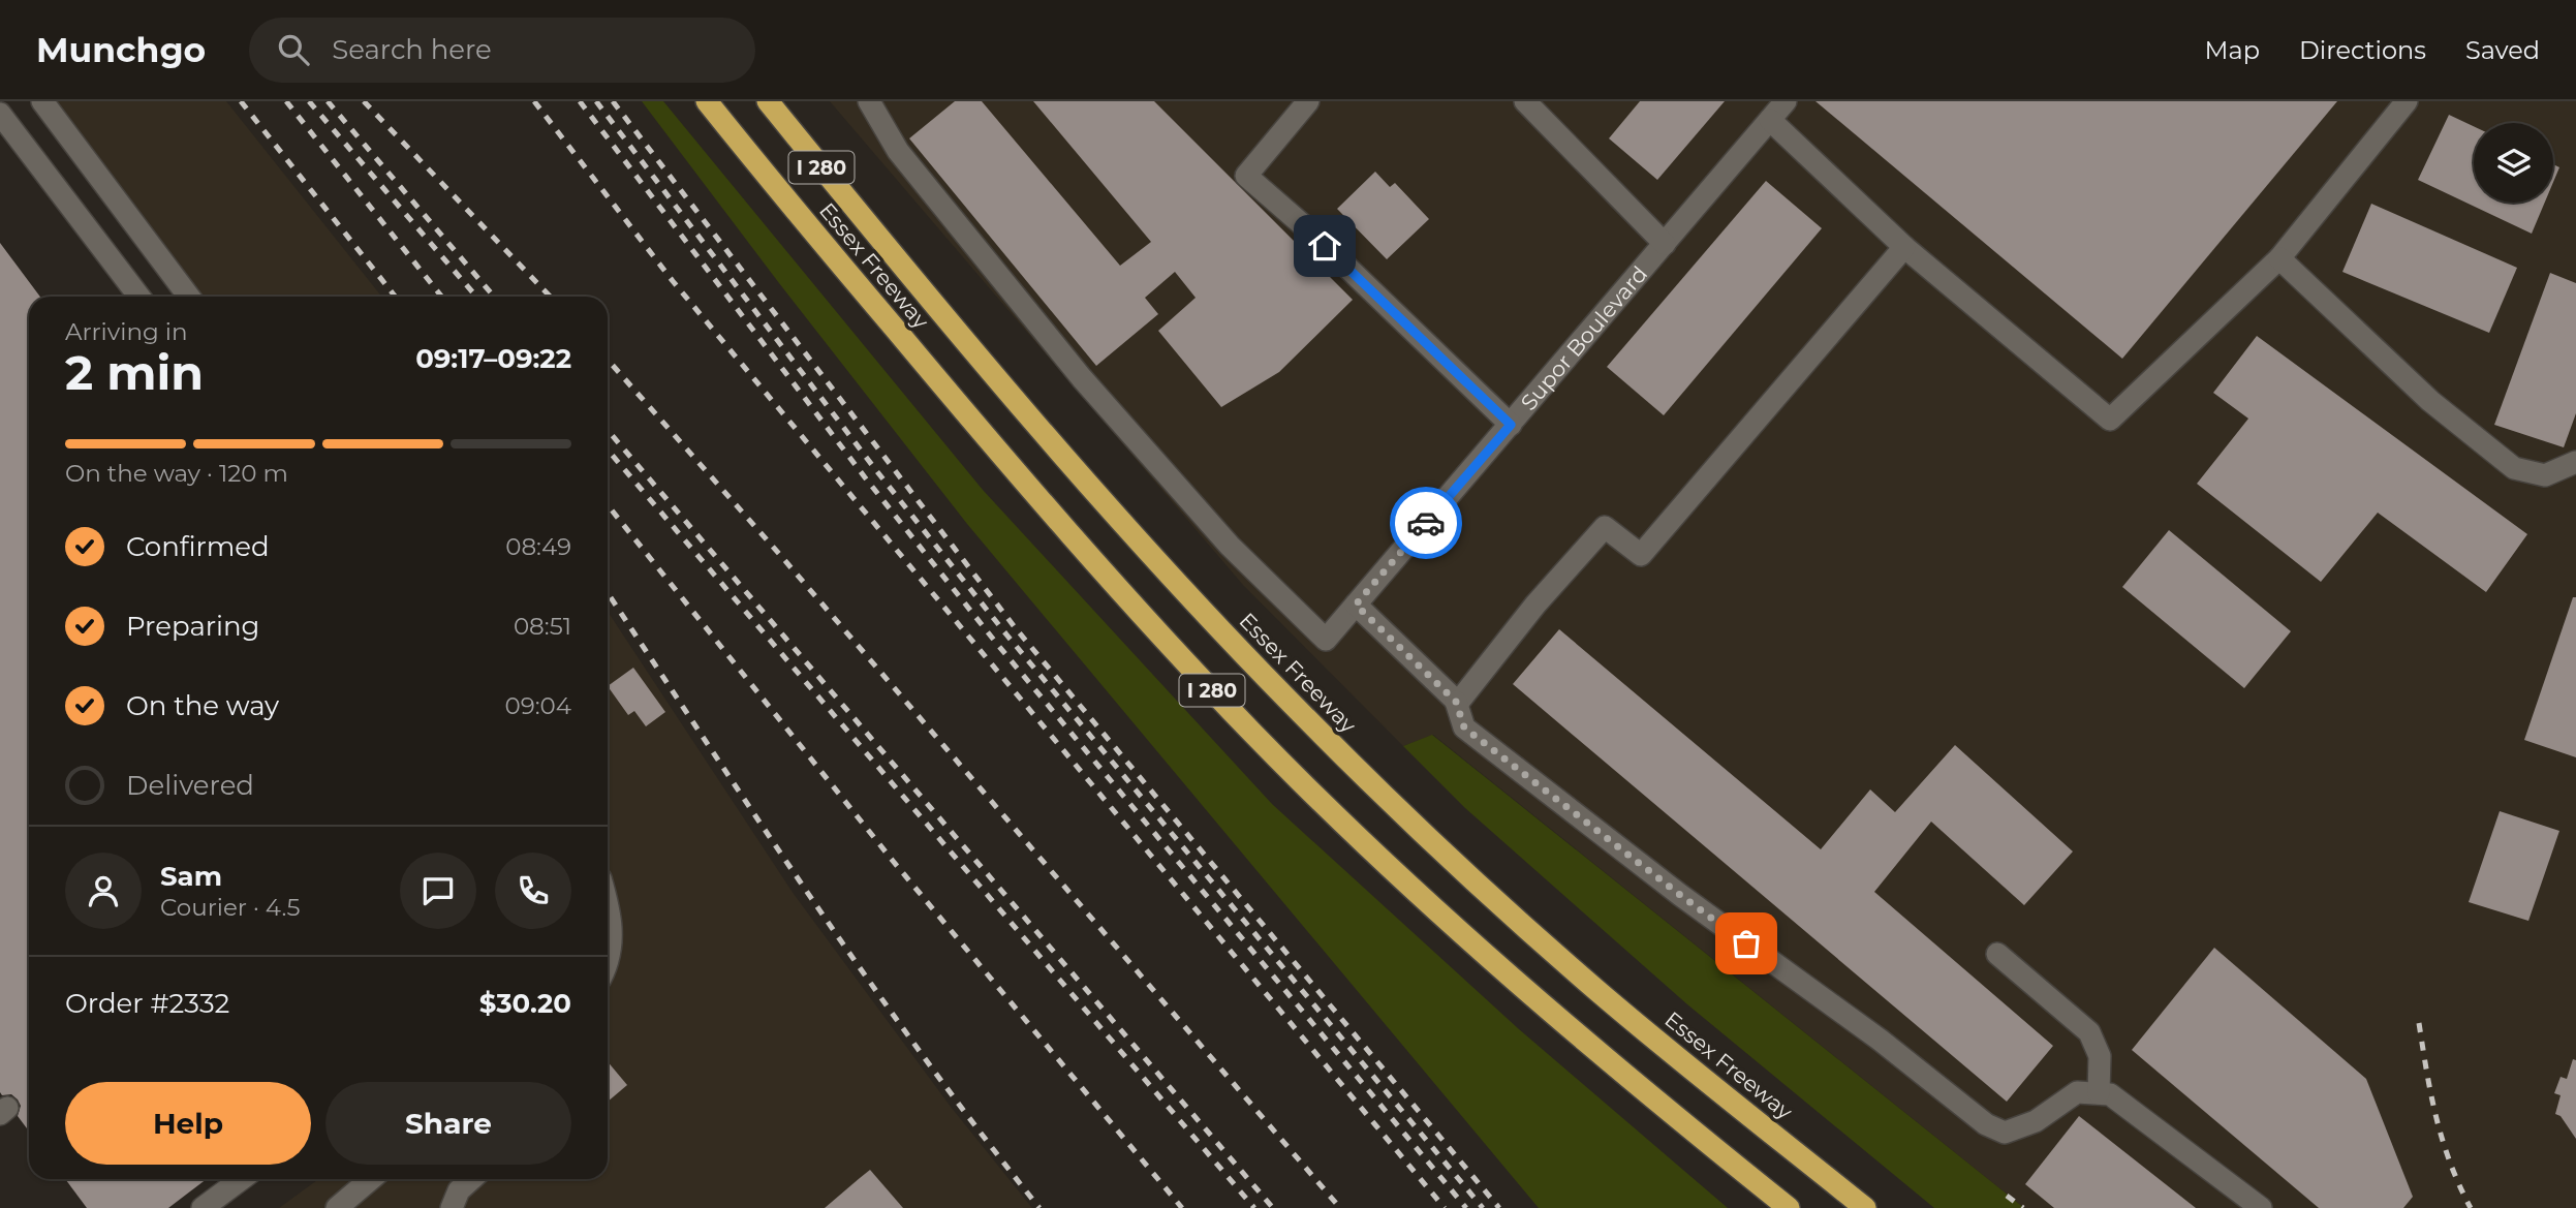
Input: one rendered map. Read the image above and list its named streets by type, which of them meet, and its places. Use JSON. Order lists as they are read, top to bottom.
{
  "streets": {
    "highway": ["I 280", "Essex Freeway"],
    "street": ["Supor Boulevard"]
  },
  "page": {
    "header": "Munchgo",
    "search": "Search here",
    "nav": ["Map", "Directions", "Saved"],
    "heading": ["2 min", "Arriving in", "09:17–09:22"],
    "panel": [
      "Sam",
      "Courier · 4.5",
      "Order #2332",
      "$30.20"
    ],
    "bar": "On the way · 120 m",
    "list": [
      ["Confirmed", "08:49"],
      ["Preparing", "08:51"],
      ["On the way", "09:04"],
      "Delivered"
    ],
    "buttons": ["Help", "Share"]
  }
}
